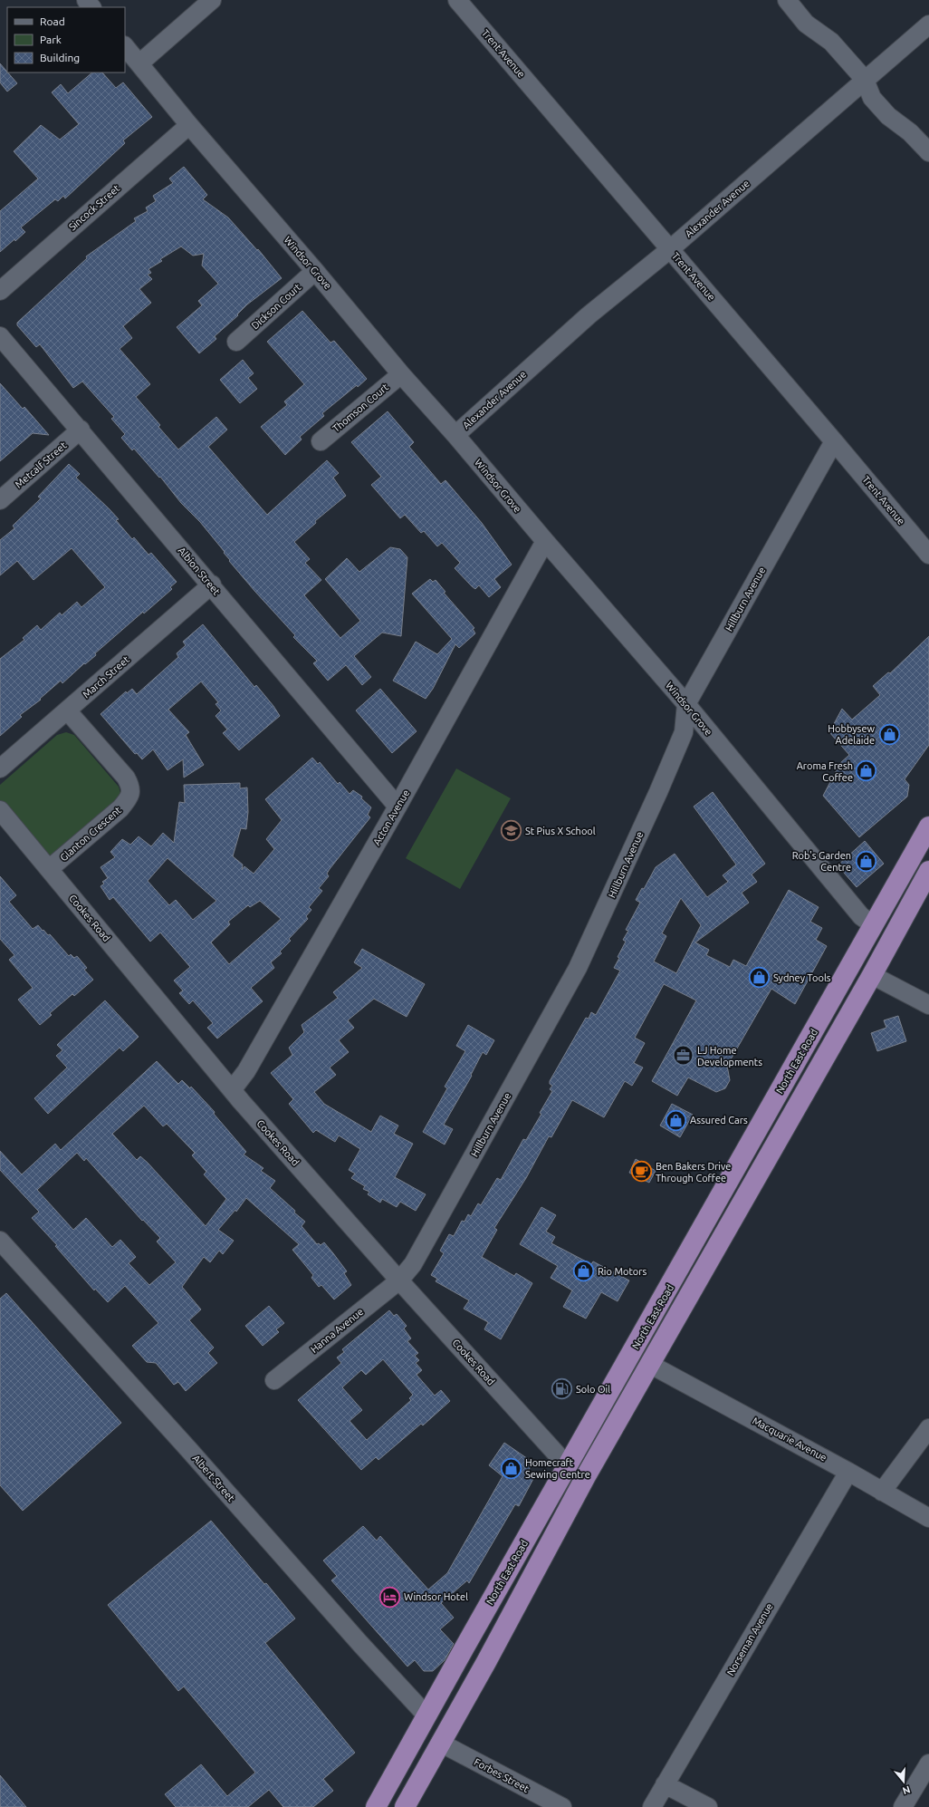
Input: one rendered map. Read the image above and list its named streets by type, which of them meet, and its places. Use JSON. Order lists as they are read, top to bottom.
{
  "streets": {
    "highway": ["North East Road"],
    "street": [
      "Trent Avenue",
      "Sincock Street",
      "Alexander Avenue",
      "Windsor Grove",
      "Dickson Court",
      "Thomson Court",
      "Metcalf Street",
      "Albion Street",
      "Hillburn Avenue",
      "March Street",
      "Acton Avenue",
      "Glanton Crescent",
      "Cookes Road",
      "Hanna Avenue",
      "Macquarie Avenue",
      "Albert Street",
      "Norseman Avenue",
      "Forbes Street"
    ]
  },
  "crossings": [
    ["Trent Avenue", "Alexander Avenue"],
    ["Trent Avenue", "Hillburn Avenue"],
    ["Sincock Street", "Windsor Grove"],
    ["Alexander Avenue", "Windsor Grove"],
    ["Windsor Grove", "Dickson Court"],
    ["Windsor Grove", "Thomson Court"],
    ["Windsor Grove", "Hillburn Avenue"],
    ["Windsor Grove", "Acton Avenue"],
    ["Windsor Grove", "North East Road"],
    ["Metcalf Street", "Albion Street"],
    ["Albion Street", "March Street"],
    ["Albion Street", "Acton Avenue"],
    ["Hillburn Avenue", "Cookes Road"],
    ["Hillburn Avenue", "Hanna Avenue"],
    ["March Street", "Glanton Crescent"],
    ["Acton Avenue", "Cookes Road"],
    ["Glanton Crescent", "Cookes Road"],
    ["Cookes Road", "North East Road"],
    ["Cookes Road", "Hanna Avenue"],
    ["North East Road", "Macquarie Avenue"],
    ["North East Road", "Albert Street"],
    ["North East Road", "Forbes Street"],
    ["Macquarie Avenue", "Norseman Avenue"]
  ],
  "places": {
    "shop": [
      "Hobbysew Adelaide",
      "Aroma Fresh Coffee",
      "Rob's Garden Centre",
      "Sydney Tools",
      "Assured Cars",
      "Rio Motors",
      "Homecraft Sewing Centre"
    ],
    "school or university": ["St Pius X School"],
    "office": ["LJ Home Developments"],
    "cafe": ["Ben Bakers Drive Through Coffee"],
    "fuel station": ["Solo Oil"],
    "hotel": ["Windsor Hotel"]
  },
  "legend": ["Road", "Park", "Building"],
  "north": "bottom"
}
